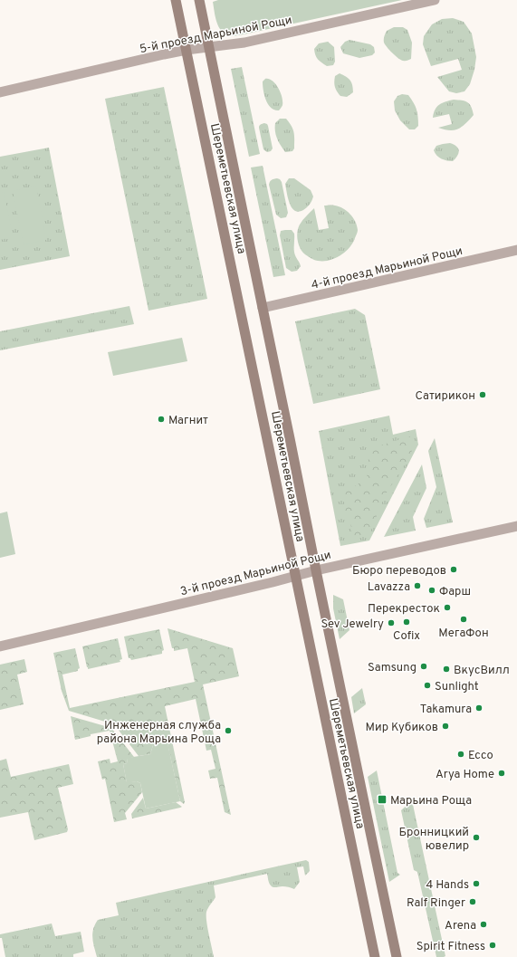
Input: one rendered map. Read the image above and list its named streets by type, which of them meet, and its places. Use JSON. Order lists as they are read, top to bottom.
{
  "streets": {
    "main road": ["Шереметьевская улица"],
    "street": ["5-й проезд Марьиной Рощи", "4-й проезд Марьиной Рощи", "3-й проезд Марьиной Рощи"]
  },
  "crossings": [
    ["5-й проезд Марьиной Рощи", "Шереметьевская улица"],
    ["Шереметьевская улица", "4-й проезд Марьиной Рощи"],
    ["Шереметьевская улица", "3-й проезд Марьиной Рощи"]
  ],
  "places": {
    "other": [
      "Сатирикон",
      "Магнит",
      "Бюро переводов",
      "Lavazza",
      "Фарш",
      "Перекресток",
      "МегаФон",
      "Cofix",
      "Sev Jewelry",
      "Samsung",
      "ВкусВилл",
      "Sunlight",
      "Takamura",
      "Мир Кубиков",
      "Инженерная служба района Марьина Роща",
      "Ecco",
      "Arya Home",
      "Бронницкий ювелир",
      "4 Hands",
      "Ralf Ringer",
      "Arena",
      "Spirit Fitness"
    ],
    "transit": ["Марьина Роща"]
  }
}
